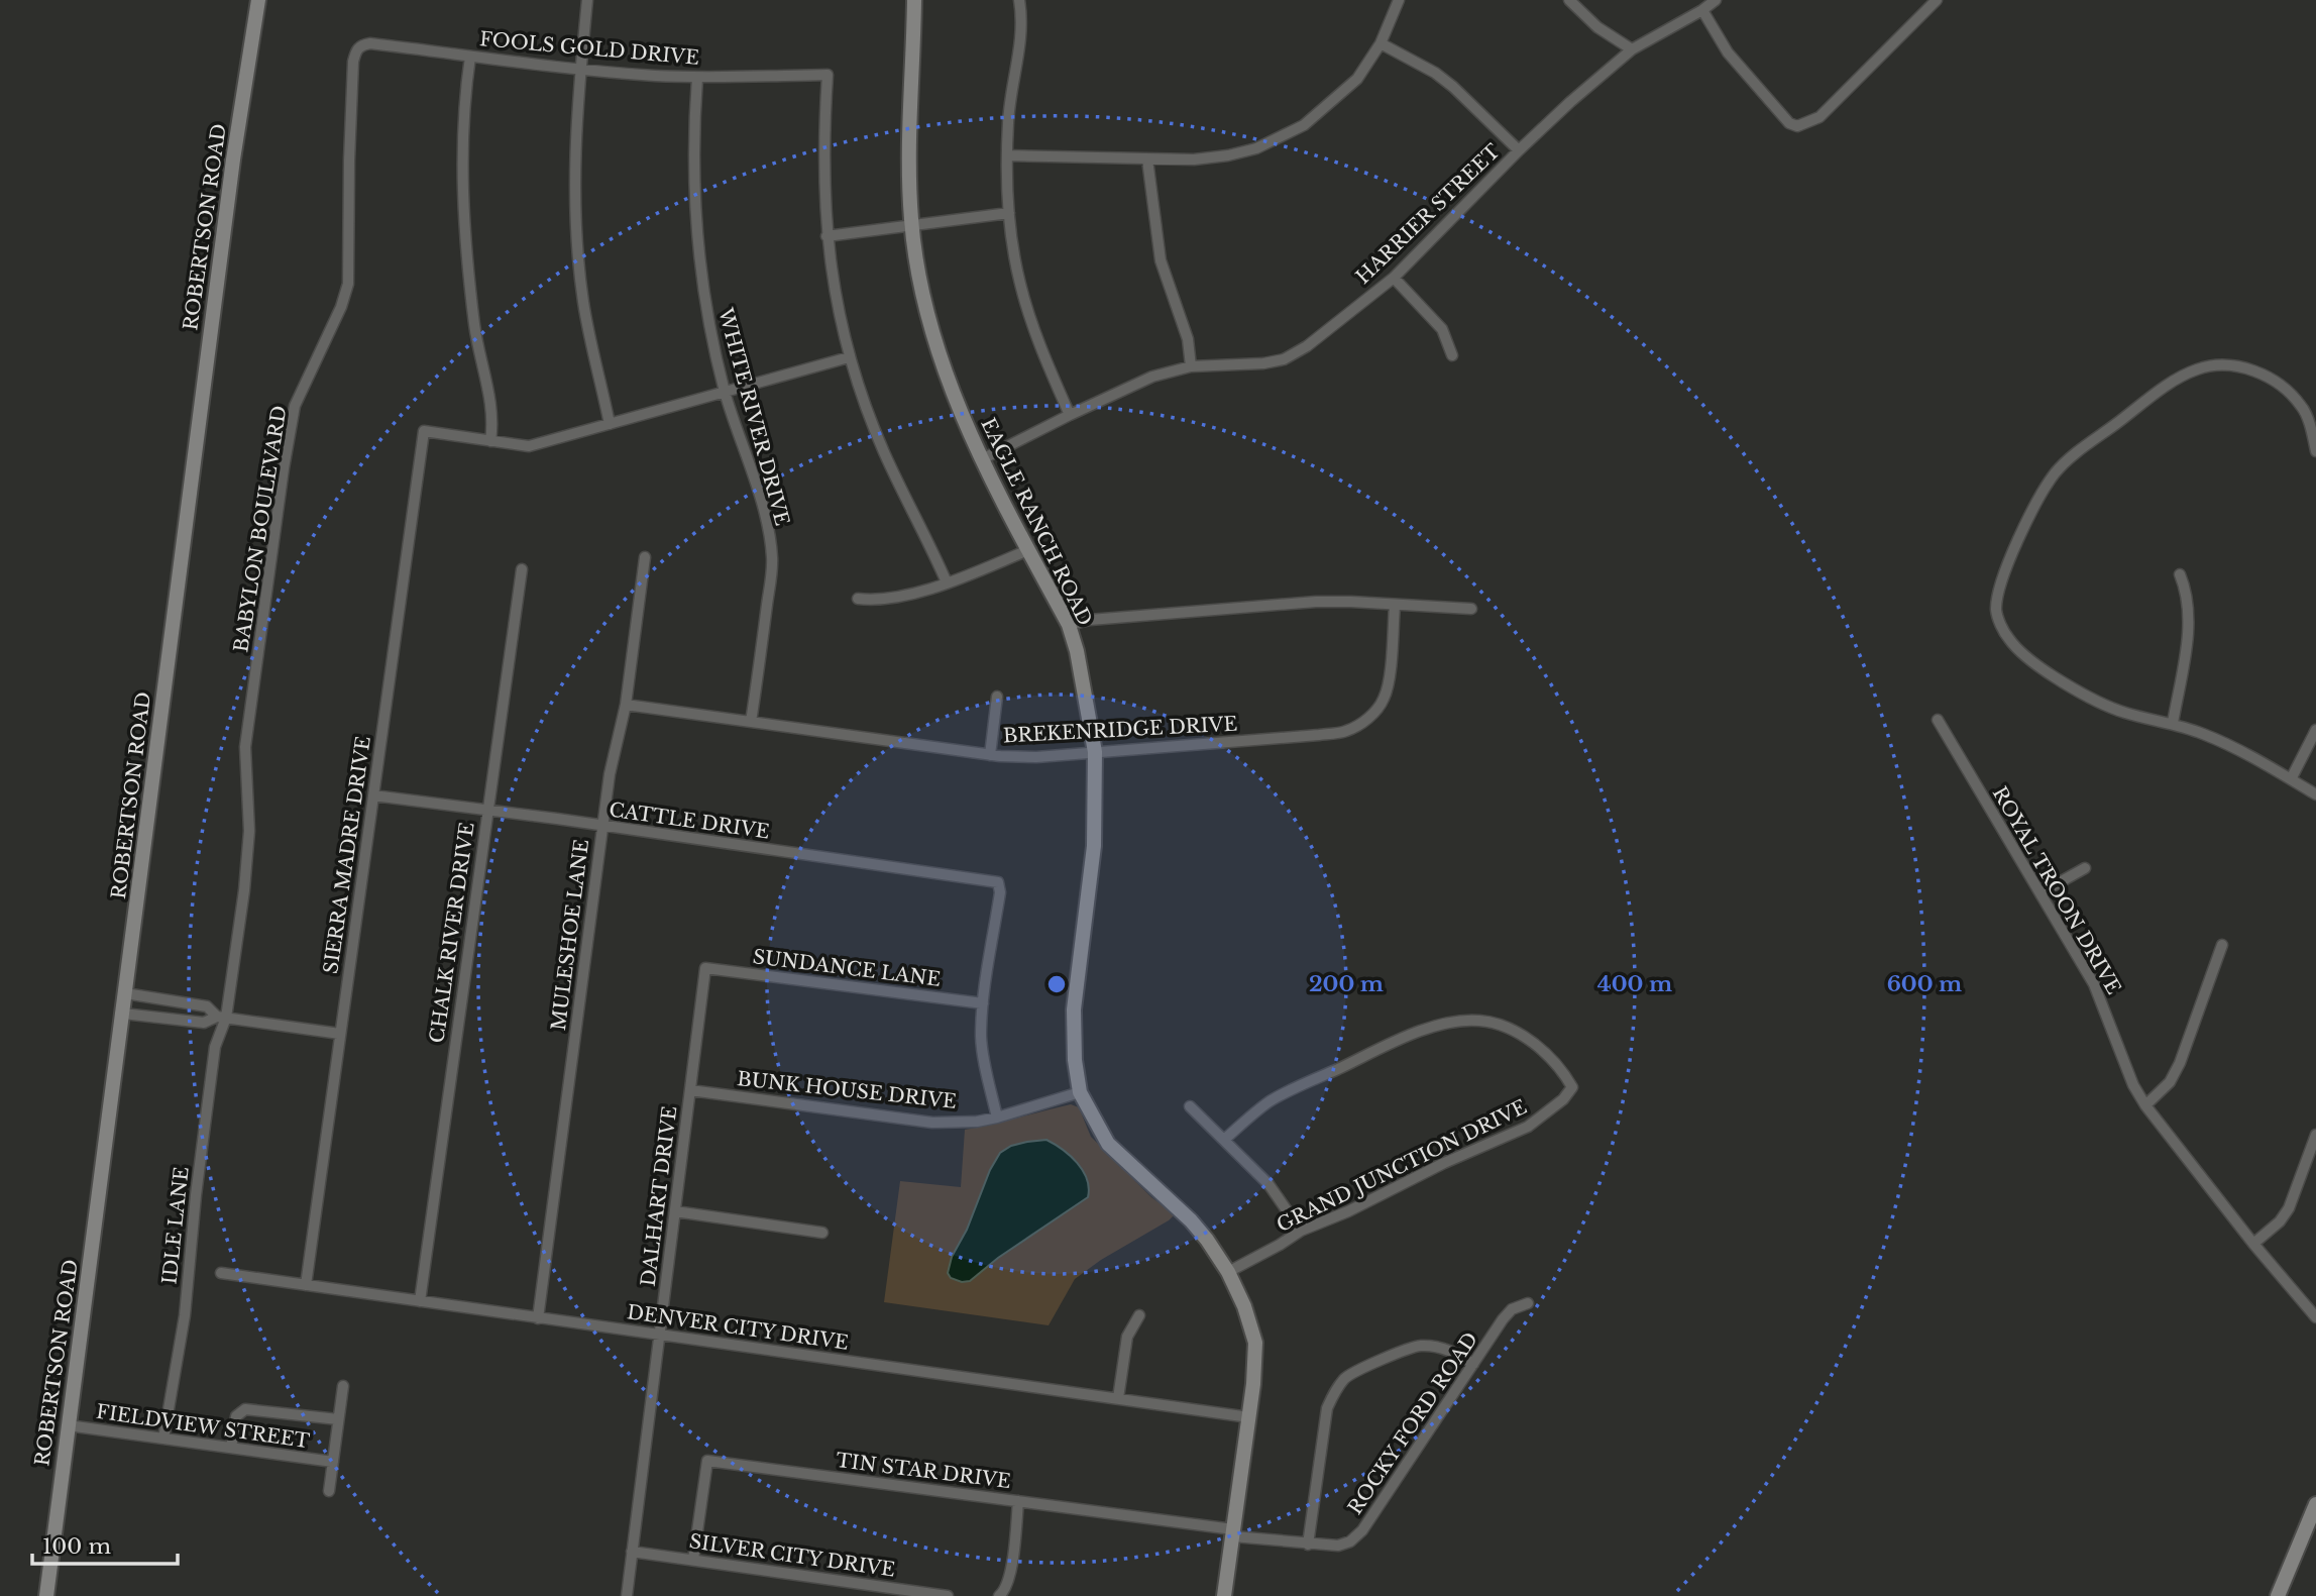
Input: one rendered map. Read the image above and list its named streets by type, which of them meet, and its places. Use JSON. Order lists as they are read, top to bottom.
{
  "streets": {
    "street": [
      "FOOLS GOLD DRIVE",
      "HARRIER STREET",
      "ROBERTSON ROAD",
      "WHITE RIVER DRIVE",
      "EAGLE RANCH ROAD",
      "BABYLON BOULEVARD",
      "BREKENRIDGE DRIVE",
      "CATTLE DRIVE",
      "SIERRA MADRE DRIVE",
      "ROYAL TROON DRIVE",
      "CHALK RIVER DRIVE",
      "MULESHOE LANE",
      "SUNDANCE LANE",
      "BUNK HOUSE DRIVE",
      "GRAND JUNCTION DRIVE",
      "DALHART DRIVE",
      "IDLE LANE",
      "DENVER CITY DRIVE",
      "ROCKY FORD ROAD",
      "FIELDVIEW STREET",
      "TIN STAR DRIVE",
      "SILVER CITY DRIVE"
    ]
  },
  "crossings": [
    ["FOOLS GOLD DRIVE", "WHITE RIVER DRIVE"],
    ["FOOLS GOLD DRIVE", "BABYLON BOULEVARD"],
    ["HARRIER STREET", "EAGLE RANCH ROAD"],
    ["ROBERTSON ROAD", "FIELDVIEW STREET"],
    ["WHITE RIVER DRIVE", "BREKENRIDGE DRIVE"],
    ["EAGLE RANCH ROAD", "BREKENRIDGE DRIVE"],
    ["EAGLE RANCH ROAD", "BUNK HOUSE DRIVE"],
    ["EAGLE RANCH ROAD", "GRAND JUNCTION DRIVE"],
    ["EAGLE RANCH ROAD", "DENVER CITY DRIVE"],
    ["EAGLE RANCH ROAD", "ROCKY FORD ROAD"],
    ["EAGLE RANCH ROAD", "TIN STAR DRIVE"],
    ["BABYLON BOULEVARD", "IDLE LANE"],
    ["BREKENRIDGE DRIVE", "MULESHOE LANE"],
    ["CATTLE DRIVE", "SIERRA MADRE DRIVE"],
    ["CATTLE DRIVE", "CHALK RIVER DRIVE"],
    ["CATTLE DRIVE", "MULESHOE LANE"],
    ["CATTLE DRIVE", "SUNDANCE LANE"],
    ["SIERRA MADRE DRIVE", "DENVER CITY DRIVE"],
    ["CHALK RIVER DRIVE", "DENVER CITY DRIVE"],
    ["MULESHOE LANE", "DENVER CITY DRIVE"],
    ["SUNDANCE LANE", "DALHART DRIVE"],
    ["BUNK HOUSE DRIVE", "DALHART DRIVE"],
    ["DALHART DRIVE", "DENVER CITY DRIVE"],
    ["DALHART DRIVE", "SILVER CITY DRIVE"],
    ["IDLE LANE", "FIELDVIEW STREET"],
    ["ROCKY FORD ROAD", "TIN STAR DRIVE"],
    ["TIN STAR DRIVE", "SILVER CITY DRIVE"]
  ],
  "scale_bar": "100 m",
  "rings": ["200 m", "400 m", "600 m"]
}
